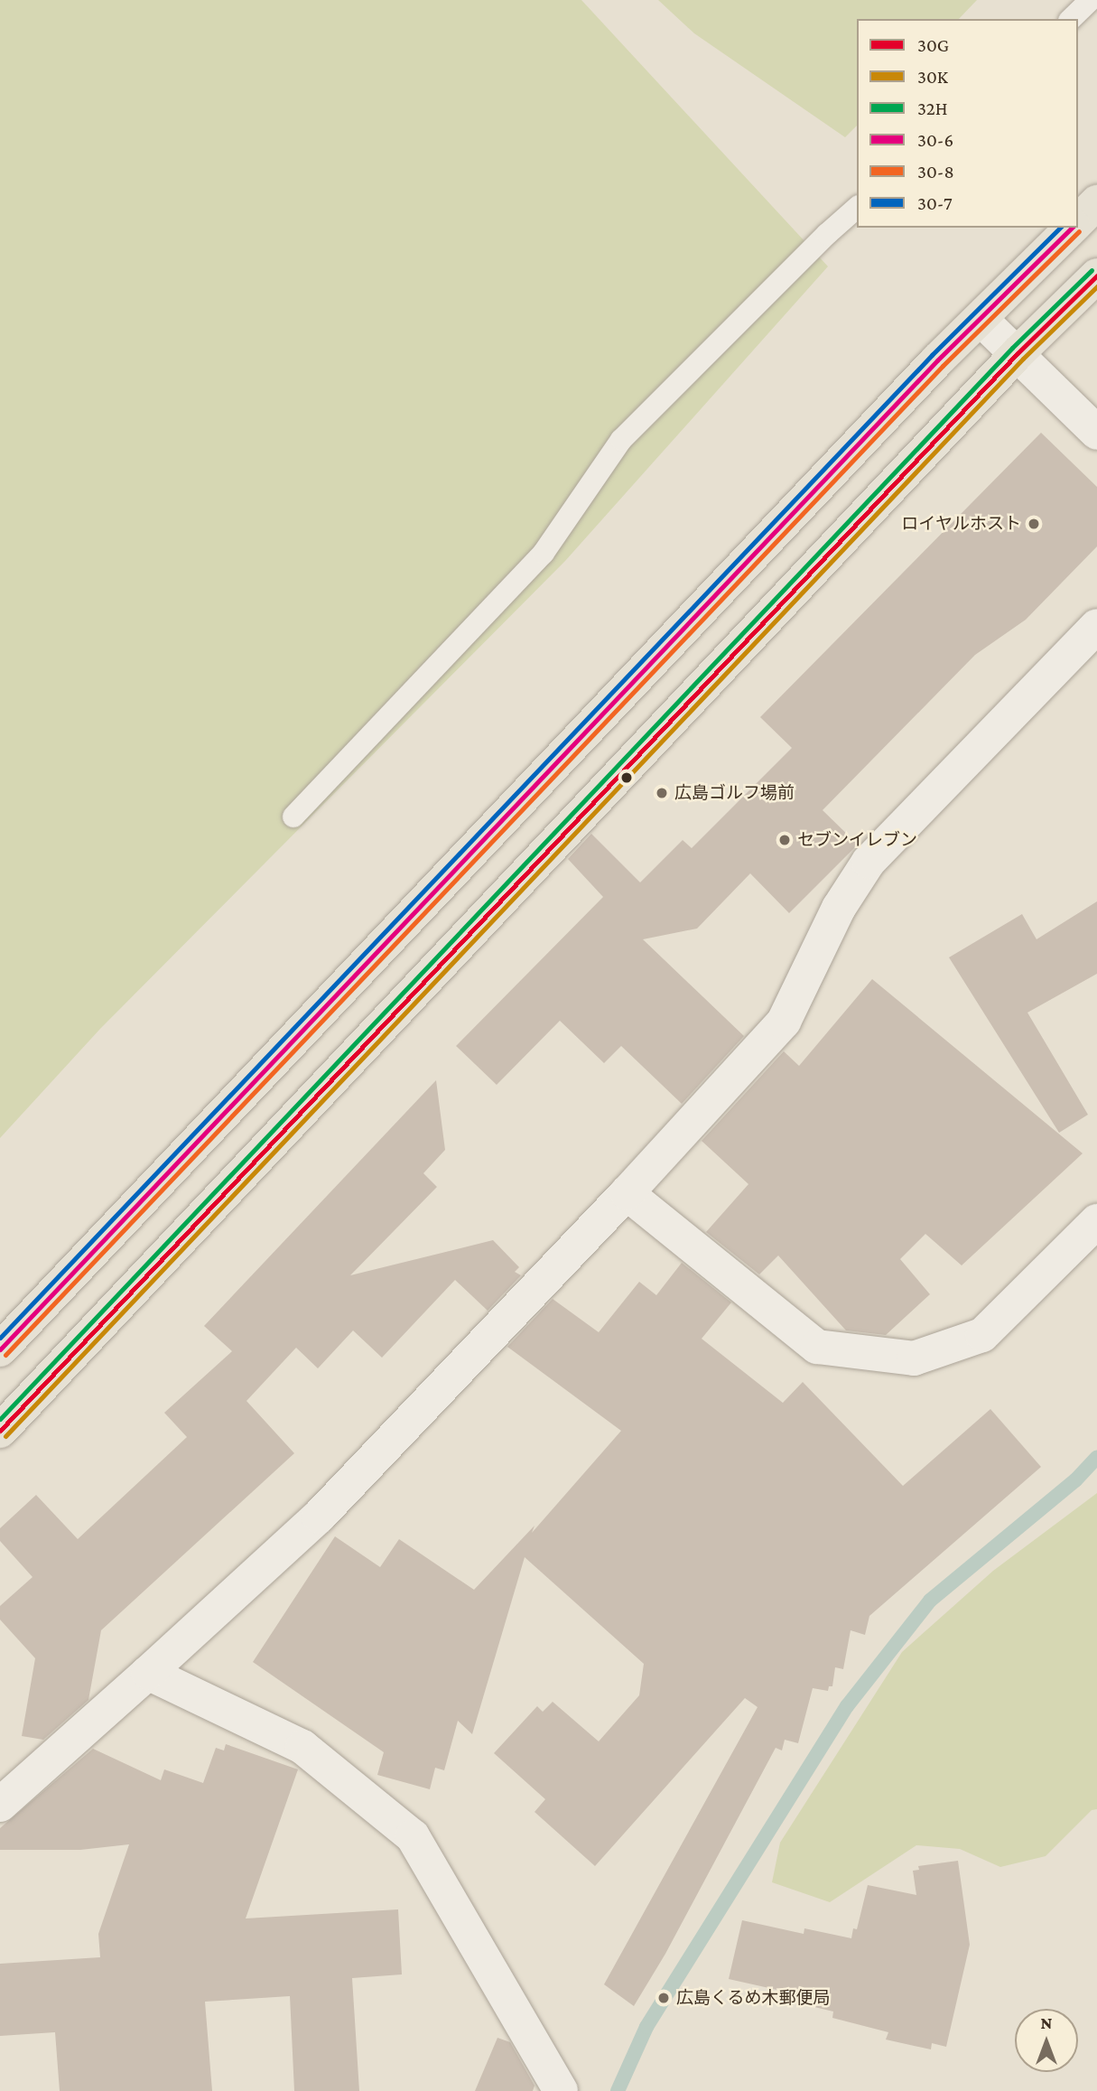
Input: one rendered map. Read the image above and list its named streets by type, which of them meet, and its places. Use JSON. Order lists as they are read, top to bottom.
{
  "places": [
    "ロイヤルホスト",
    "広島ゴルフ場前",
    "セブンイレブン",
    "広島くるめ木郵便局"
  ],
  "lines": [
    "transit line 30-6",
    "transit line 30-7",
    "transit line 30-8",
    "transit line 32H",
    "transit line 30G",
    "transit line 30K"
  ],
  "legend": [
    "30G",
    "30K",
    "32H",
    "30-6",
    "30-8",
    "30-7"
  ],
  "north": "top"
}
